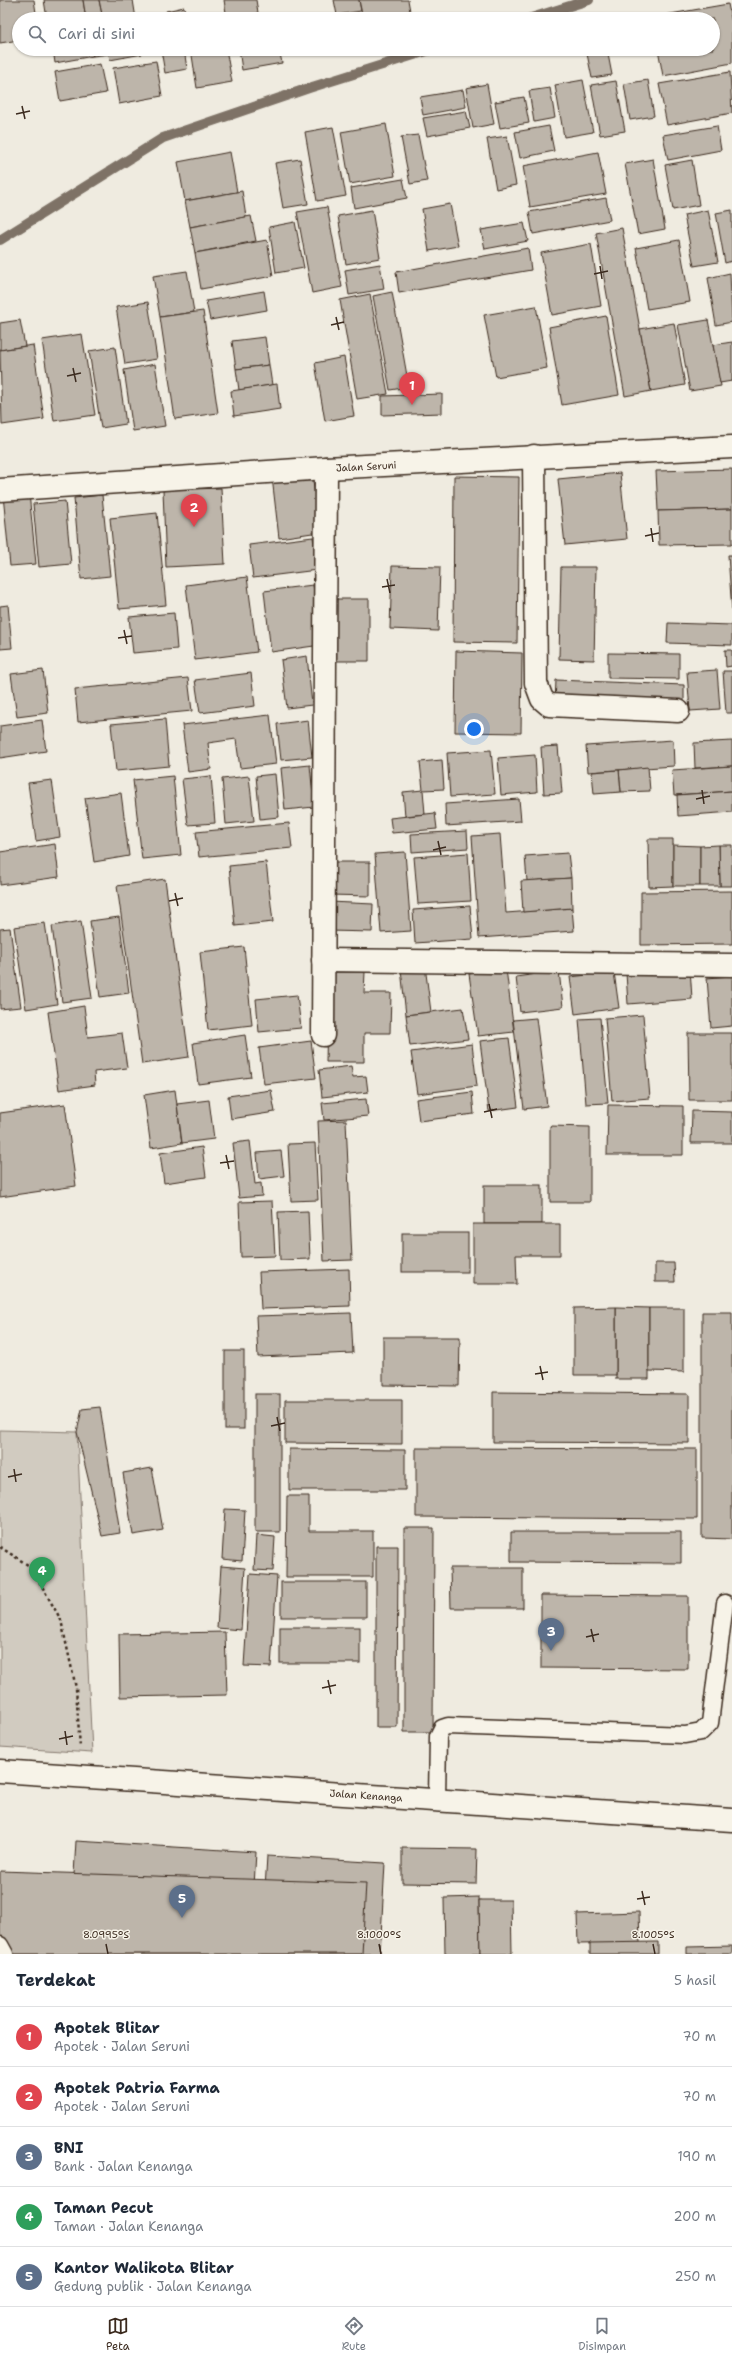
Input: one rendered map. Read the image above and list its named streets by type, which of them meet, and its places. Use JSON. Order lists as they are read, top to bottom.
{
  "streets": {
    "street": ["Jalan Seruni", "Jalan Kenanga"]
  },
  "page": {
    "search": "Cari di sini",
    "pins": [
      "1",
      "2",
      "4",
      "3",
      "5"
    ],
    "heading": ["Terdekat", "5 hasil"],
    "list": [
      {
        "mark": "1",
        "name": "Apotek Blitar",
        "note": "Apotek · Jalan Seruni",
        "value": "70 m"
      },
      {
        "mark": "2",
        "name": "Apotek Patria Farma",
        "note": "Apotek · Jalan Seruni",
        "value": "70 m"
      },
      {
        "mark": "3",
        "name": "BNI",
        "note": "Bank · Jalan Kenanga",
        "value": "190 m"
      },
      {
        "mark": "4",
        "name": "Taman Pecut",
        "note": "Taman · Jalan Kenanga",
        "value": "200 m"
      },
      {
        "mark": "5",
        "name": "Kantor Walikota Blitar",
        "note": "Gedung publik · Jalan Kenanga",
        "value": "250 m"
      }
    ],
    "nav": ["Peta", "Rute", "Disimpan"]
  },
  "coordinates": ["8.0995°S", "8.1000°S", "8.1005°S"]
}
